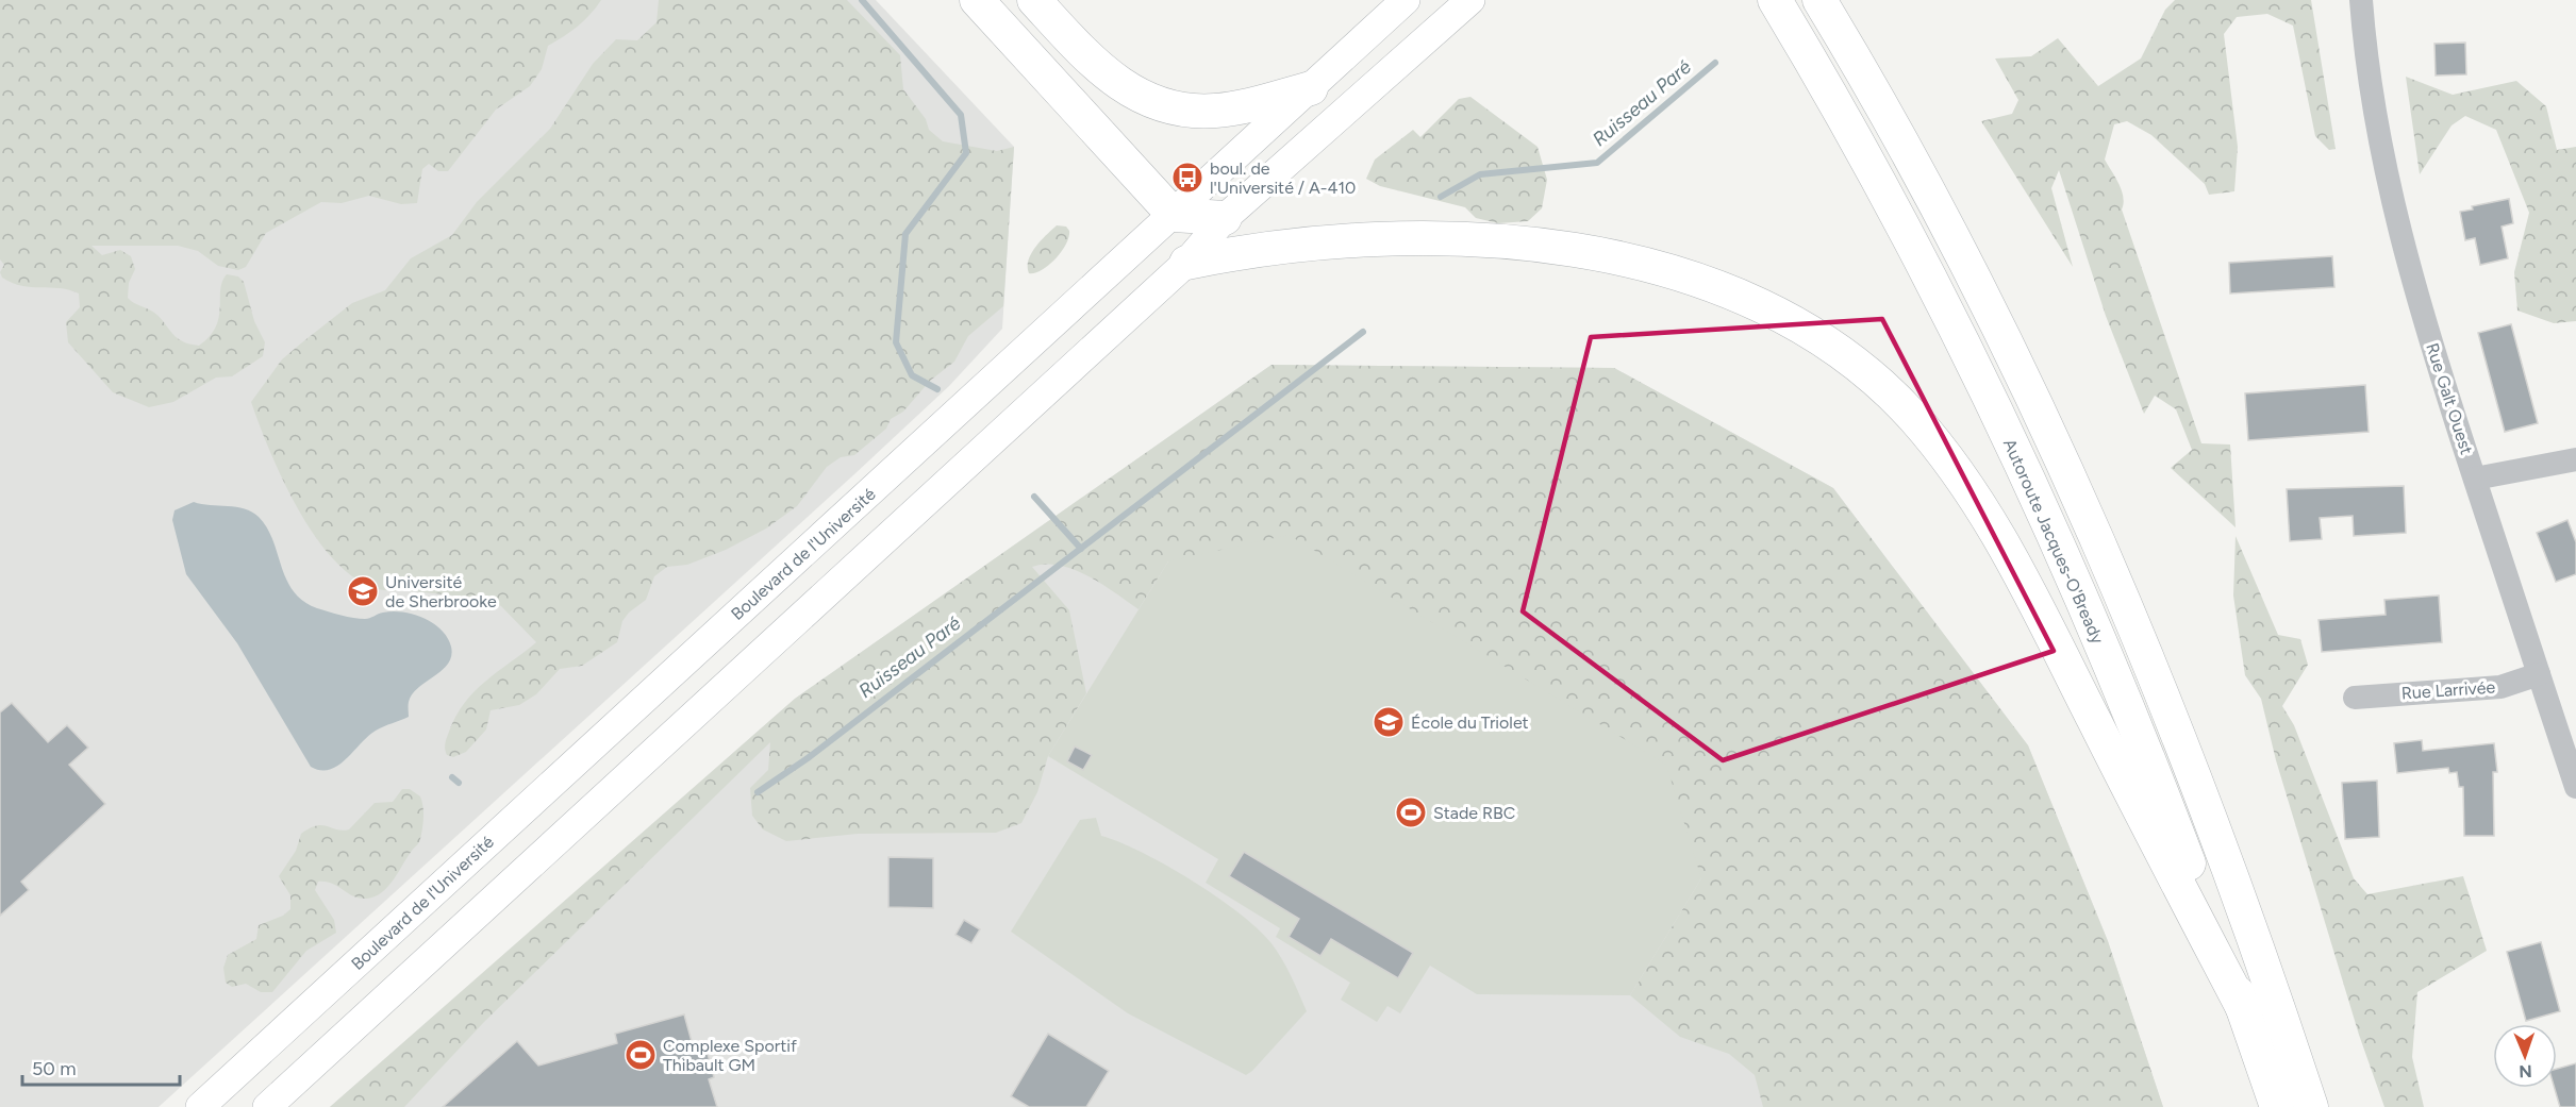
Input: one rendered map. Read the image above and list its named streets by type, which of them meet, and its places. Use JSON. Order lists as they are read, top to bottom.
{
  "streets": {
    "highway": ["Autoroute Jacques-O'Bready"],
    "main road": ["Boulevard de l'Université"],
    "street": ["Rue Galt Ouest", "Rue Larrivée"]
  },
  "crossings": [
    ["Rue Galt Ouest", "Rue Larrivée"]
  ],
  "water": ["Ruisseau Paré"],
  "places": {
    "bus stop": ["boul. de l'Université / A-410"],
    "school or university": ["Université de Sherbrooke", "École du Triolet"],
    "sports": ["Stade RBC", "Complexe Sportif Thibault GM"]
  },
  "scale_bar": "50 m",
  "north": "bottom"
}
